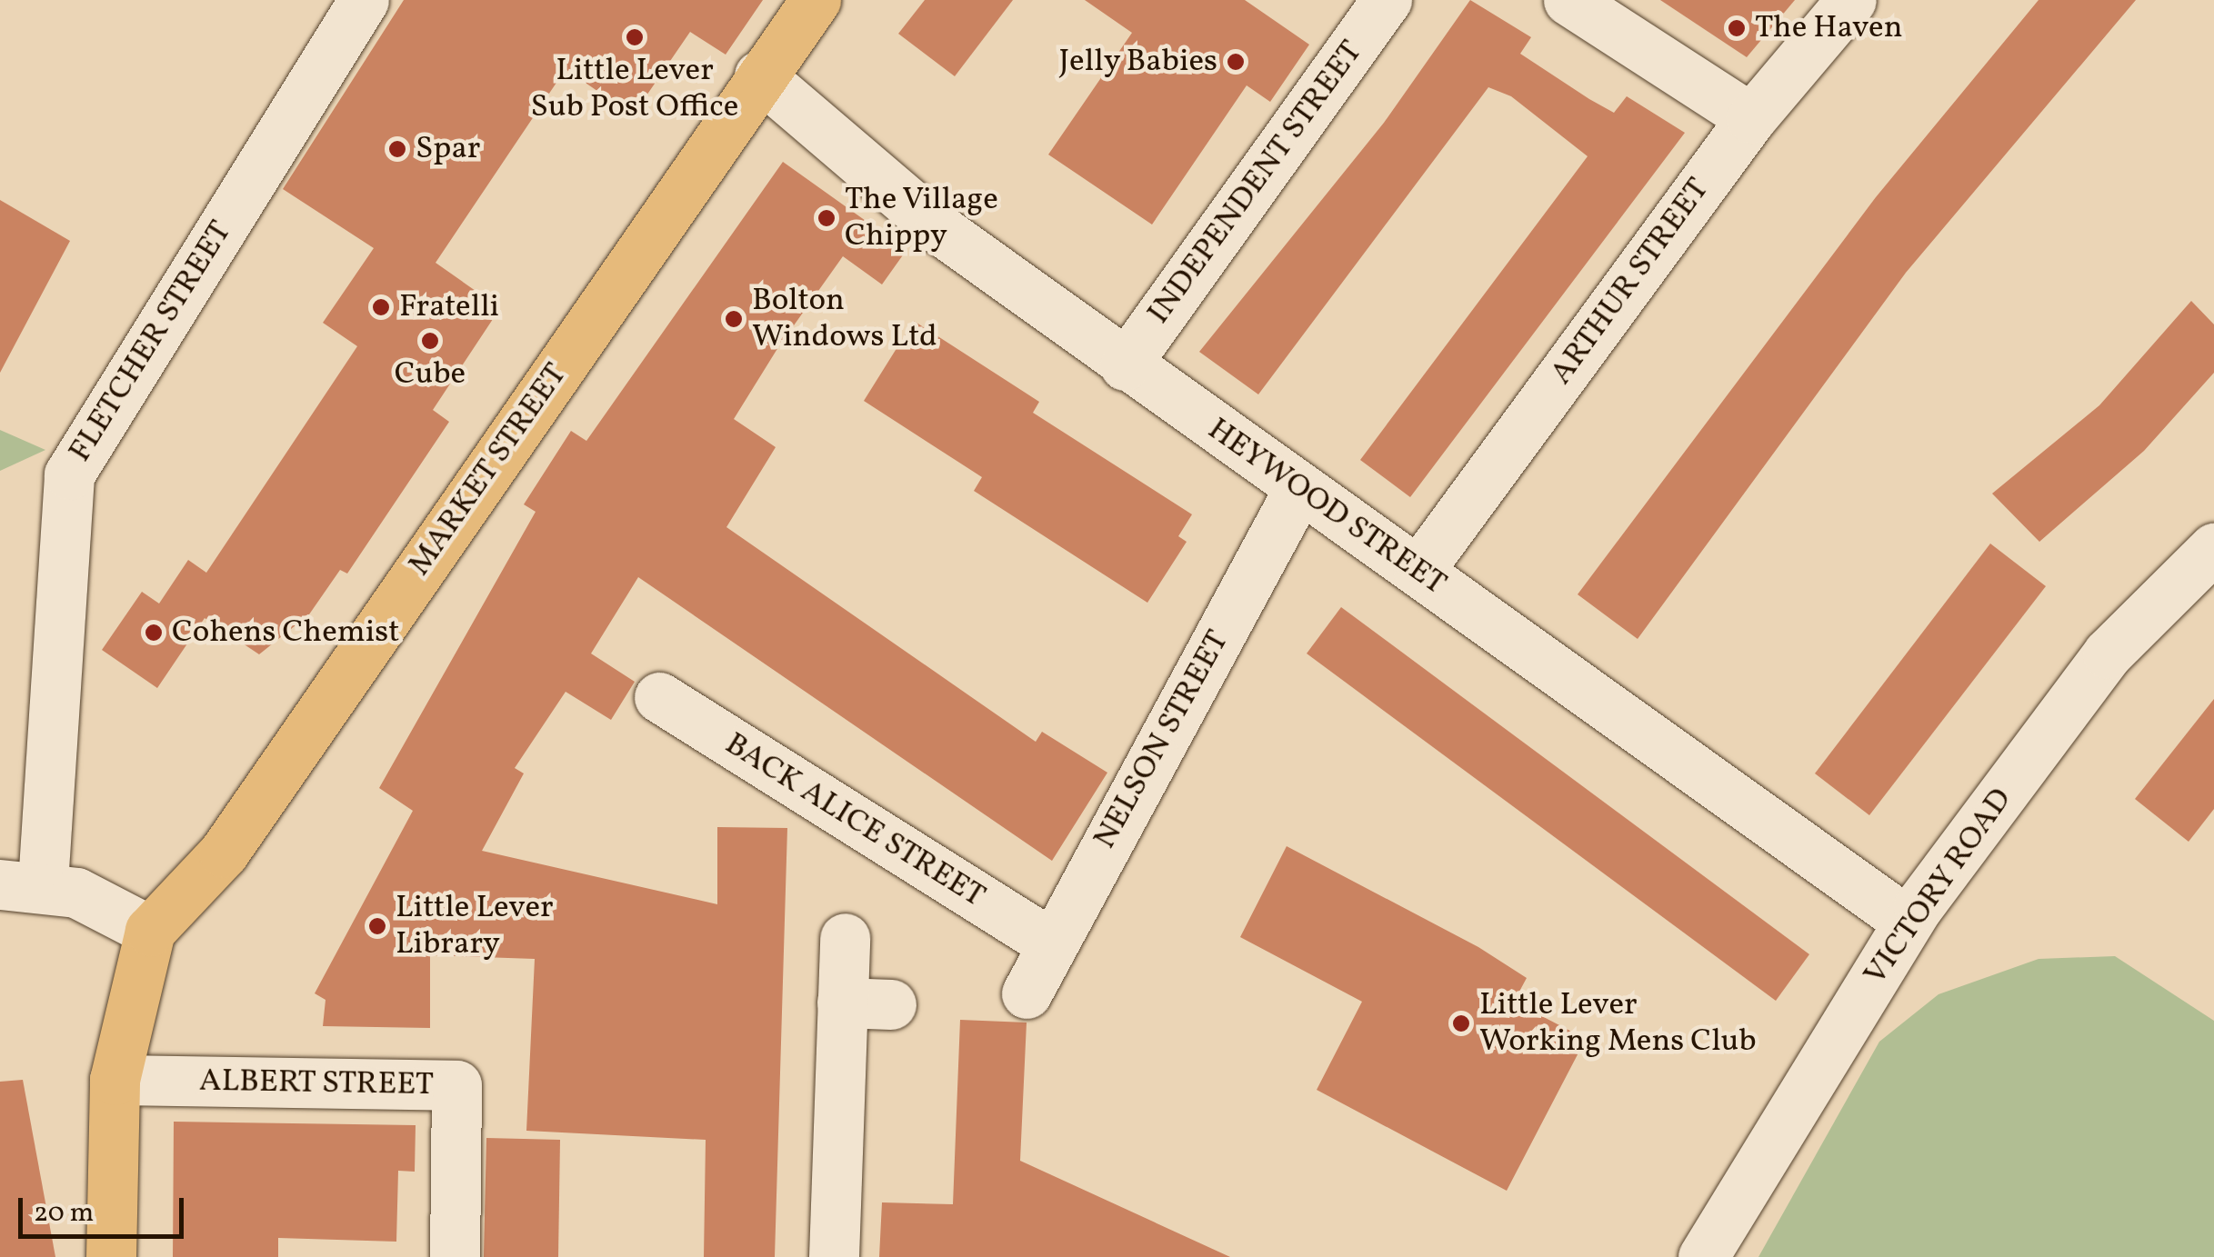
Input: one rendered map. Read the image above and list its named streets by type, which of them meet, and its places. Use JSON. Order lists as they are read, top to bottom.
{
  "streets": {
    "main road": ["MARKET STREET"],
    "street": [
      "INDEPENDENT STREET",
      "ARTHUR STREET",
      "FLETCHER STREET",
      "HEYWOOD STREET",
      "NELSON STREET",
      "BACK ALICE STREET",
      "VICTORY ROAD",
      "ALBERT STREET"
    ]
  },
  "crossings": [
    ["INDEPENDENT STREET", "HEYWOOD STREET"],
    ["ARTHUR STREET", "HEYWOOD STREET"],
    ["MARKET STREET", "HEYWOOD STREET"],
    ["HEYWOOD STREET", "NELSON STREET"],
    ["HEYWOOD STREET", "VICTORY ROAD"],
    ["NELSON STREET", "BACK ALICE STREET"]
  ],
  "places": [
    "The Haven",
    "Little Lever Sub Post Office",
    "Jelly Babies",
    "Spar",
    "The Village Chippy",
    "Fratelli",
    "Bolton Windows Ltd",
    "Cube",
    "Cohens Chemist",
    "Little Lever Library",
    "Little Lever Working Mens Club"
  ],
  "scale_bar": "20 m"
}
